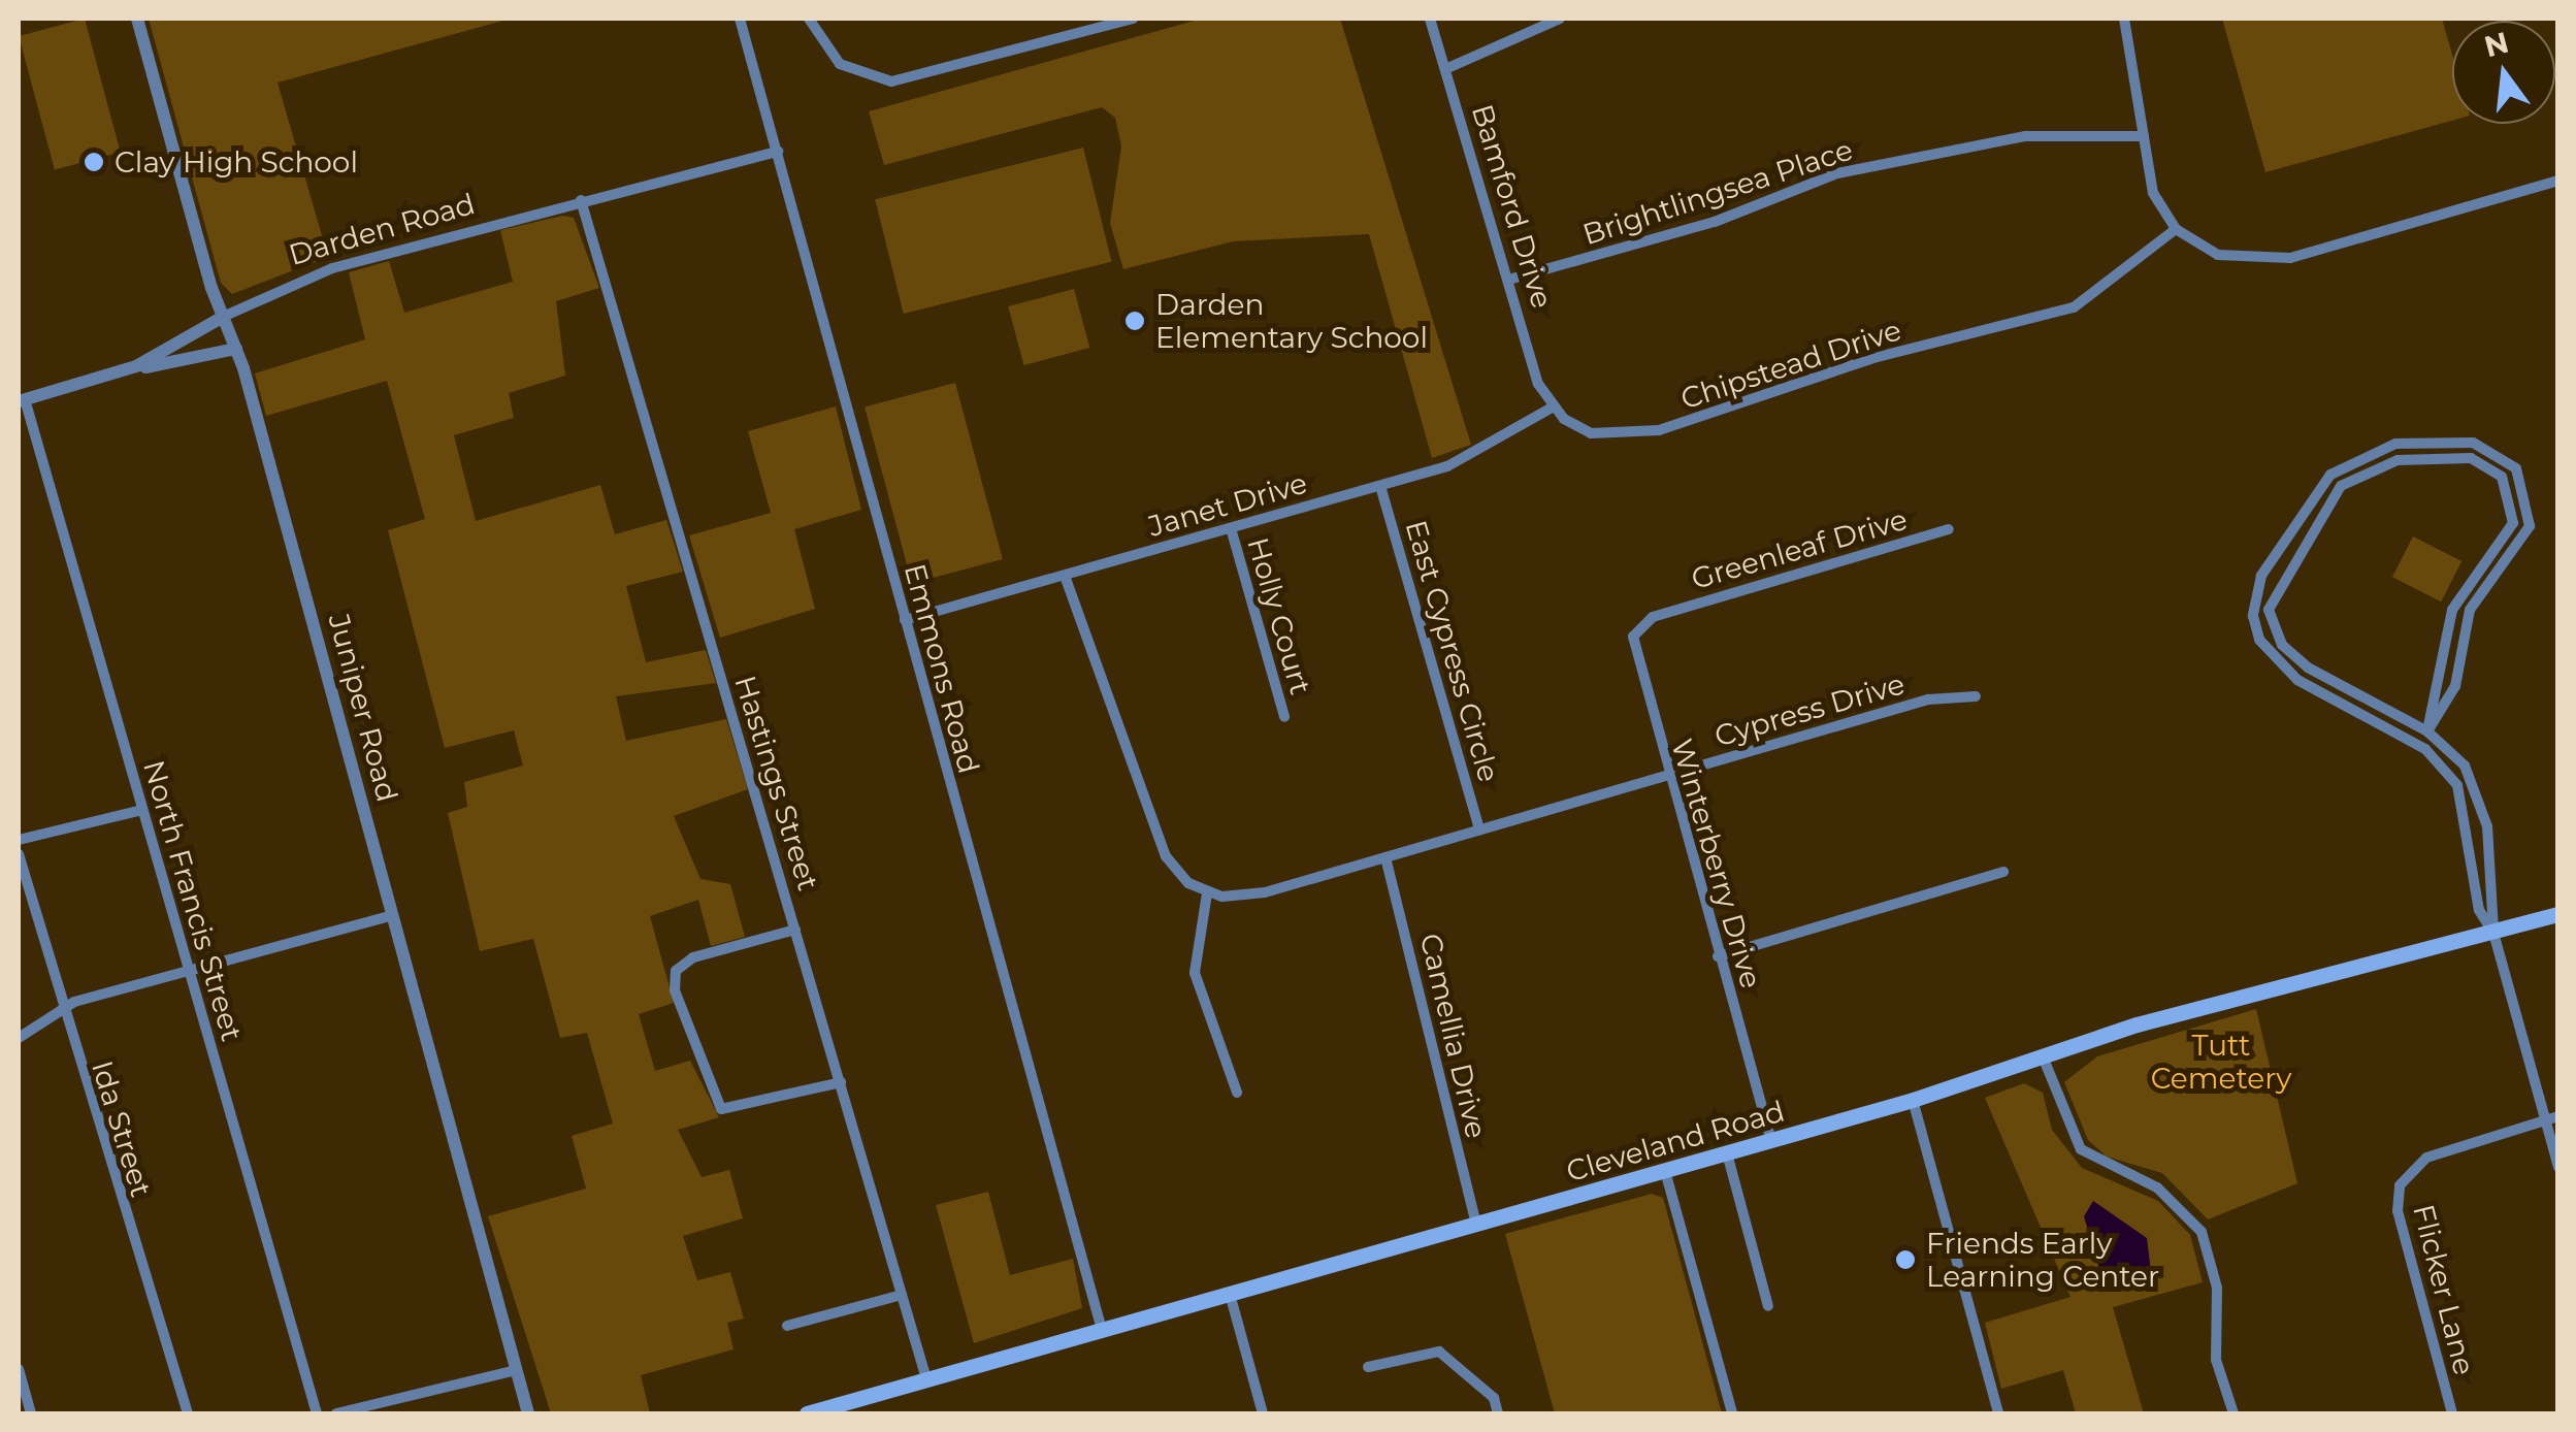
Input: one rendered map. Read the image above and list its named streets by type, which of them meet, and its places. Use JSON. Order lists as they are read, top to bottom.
{
  "streets": {
    "main road": ["Cleveland Road"],
    "street": [
      "Brightlingsea Place",
      "Bamford Drive",
      "Darden Road",
      "Chipstead Drive",
      "Janet Drive",
      "Greenleaf Drive",
      "Holly Court",
      "East Cypress Circle",
      "Emmons Road",
      "Juniper Road",
      "Cypress Drive",
      "Hastings Street",
      "Winterberry Drive",
      "North Francis Street",
      "Camellia Drive",
      "Ida Street",
      "Flicker Lane"
    ]
  },
  "crossings": [
    ["Brightlingsea Place", "Bamford Drive"],
    ["Bamford Drive", "Chipstead Drive"],
    ["Bamford Drive", "Janet Drive"],
    ["Darden Road", "Emmons Road"],
    ["Darden Road", "Juniper Road"],
    ["Darden Road", "Hastings Street"],
    ["Darden Road", "North Francis Street"],
    ["Chipstead Drive", "Janet Drive"],
    ["Janet Drive", "Holly Court"],
    ["Janet Drive", "East Cypress Circle"],
    ["Janet Drive", "Emmons Road"],
    ["Greenleaf Drive", "Winterberry Drive"],
    ["East Cypress Circle", "Cypress Drive"],
    ["Emmons Road", "Cleveland Road"],
    ["Cypress Drive", "Winterberry Drive"],
    ["Cypress Drive", "Camellia Drive"],
    ["Hastings Street", "Cleveland Road"],
    ["Winterberry Drive", "Cleveland Road"],
    ["Camellia Drive", "Cleveland Road"]
  ],
  "parks": ["Tutt Cemetery"],
  "places": ["Clay High School", "Darden Elementary School", "Friends Early Learning Center"],
  "north": "top"
}
